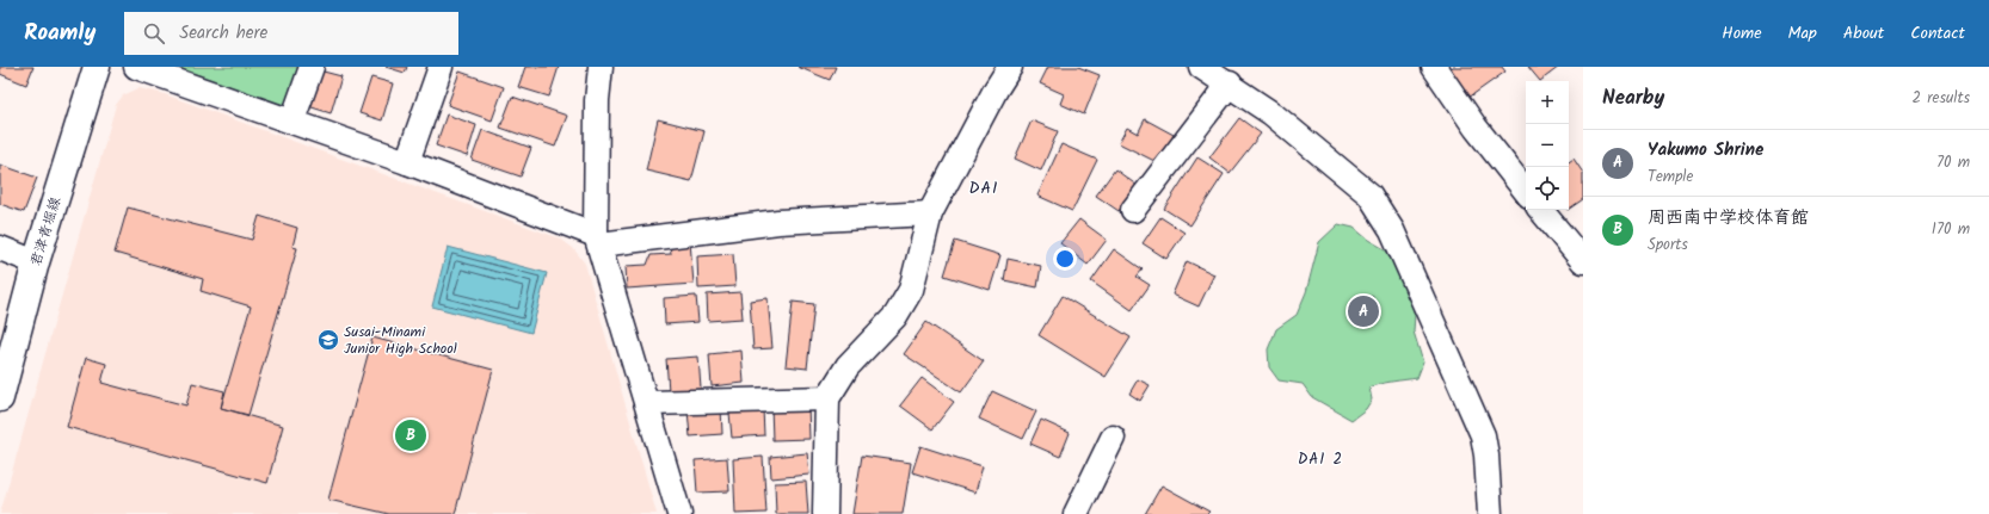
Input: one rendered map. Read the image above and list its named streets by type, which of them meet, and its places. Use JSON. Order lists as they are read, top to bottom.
{
  "streets": {
    "main road": ["君津青堀線"]
  },
  "districts": ["DAI", "DAI 2"],
  "places": {
    "school or university": ["Susai-Minami Junior High School"]
  },
  "page": {
    "header": "Roamly",
    "search": "Search here",
    "nav": [
      "Home",
      "Map",
      "About",
      "Contact"
    ],
    "heading": ["Nearby", "2 results"],
    "map_buttons": ["+", "−"],
    "list": [
      {
        "mark": "A",
        "name": "Yakumo Shrine",
        "note": "Temple",
        "value": "70 m"
      },
      {
        "mark": "B",
        "name": "周西南中学校体育館",
        "note": "Sports",
        "value": "170 m"
      }
    ],
    "pins": ["A", "B"]
  }
}
